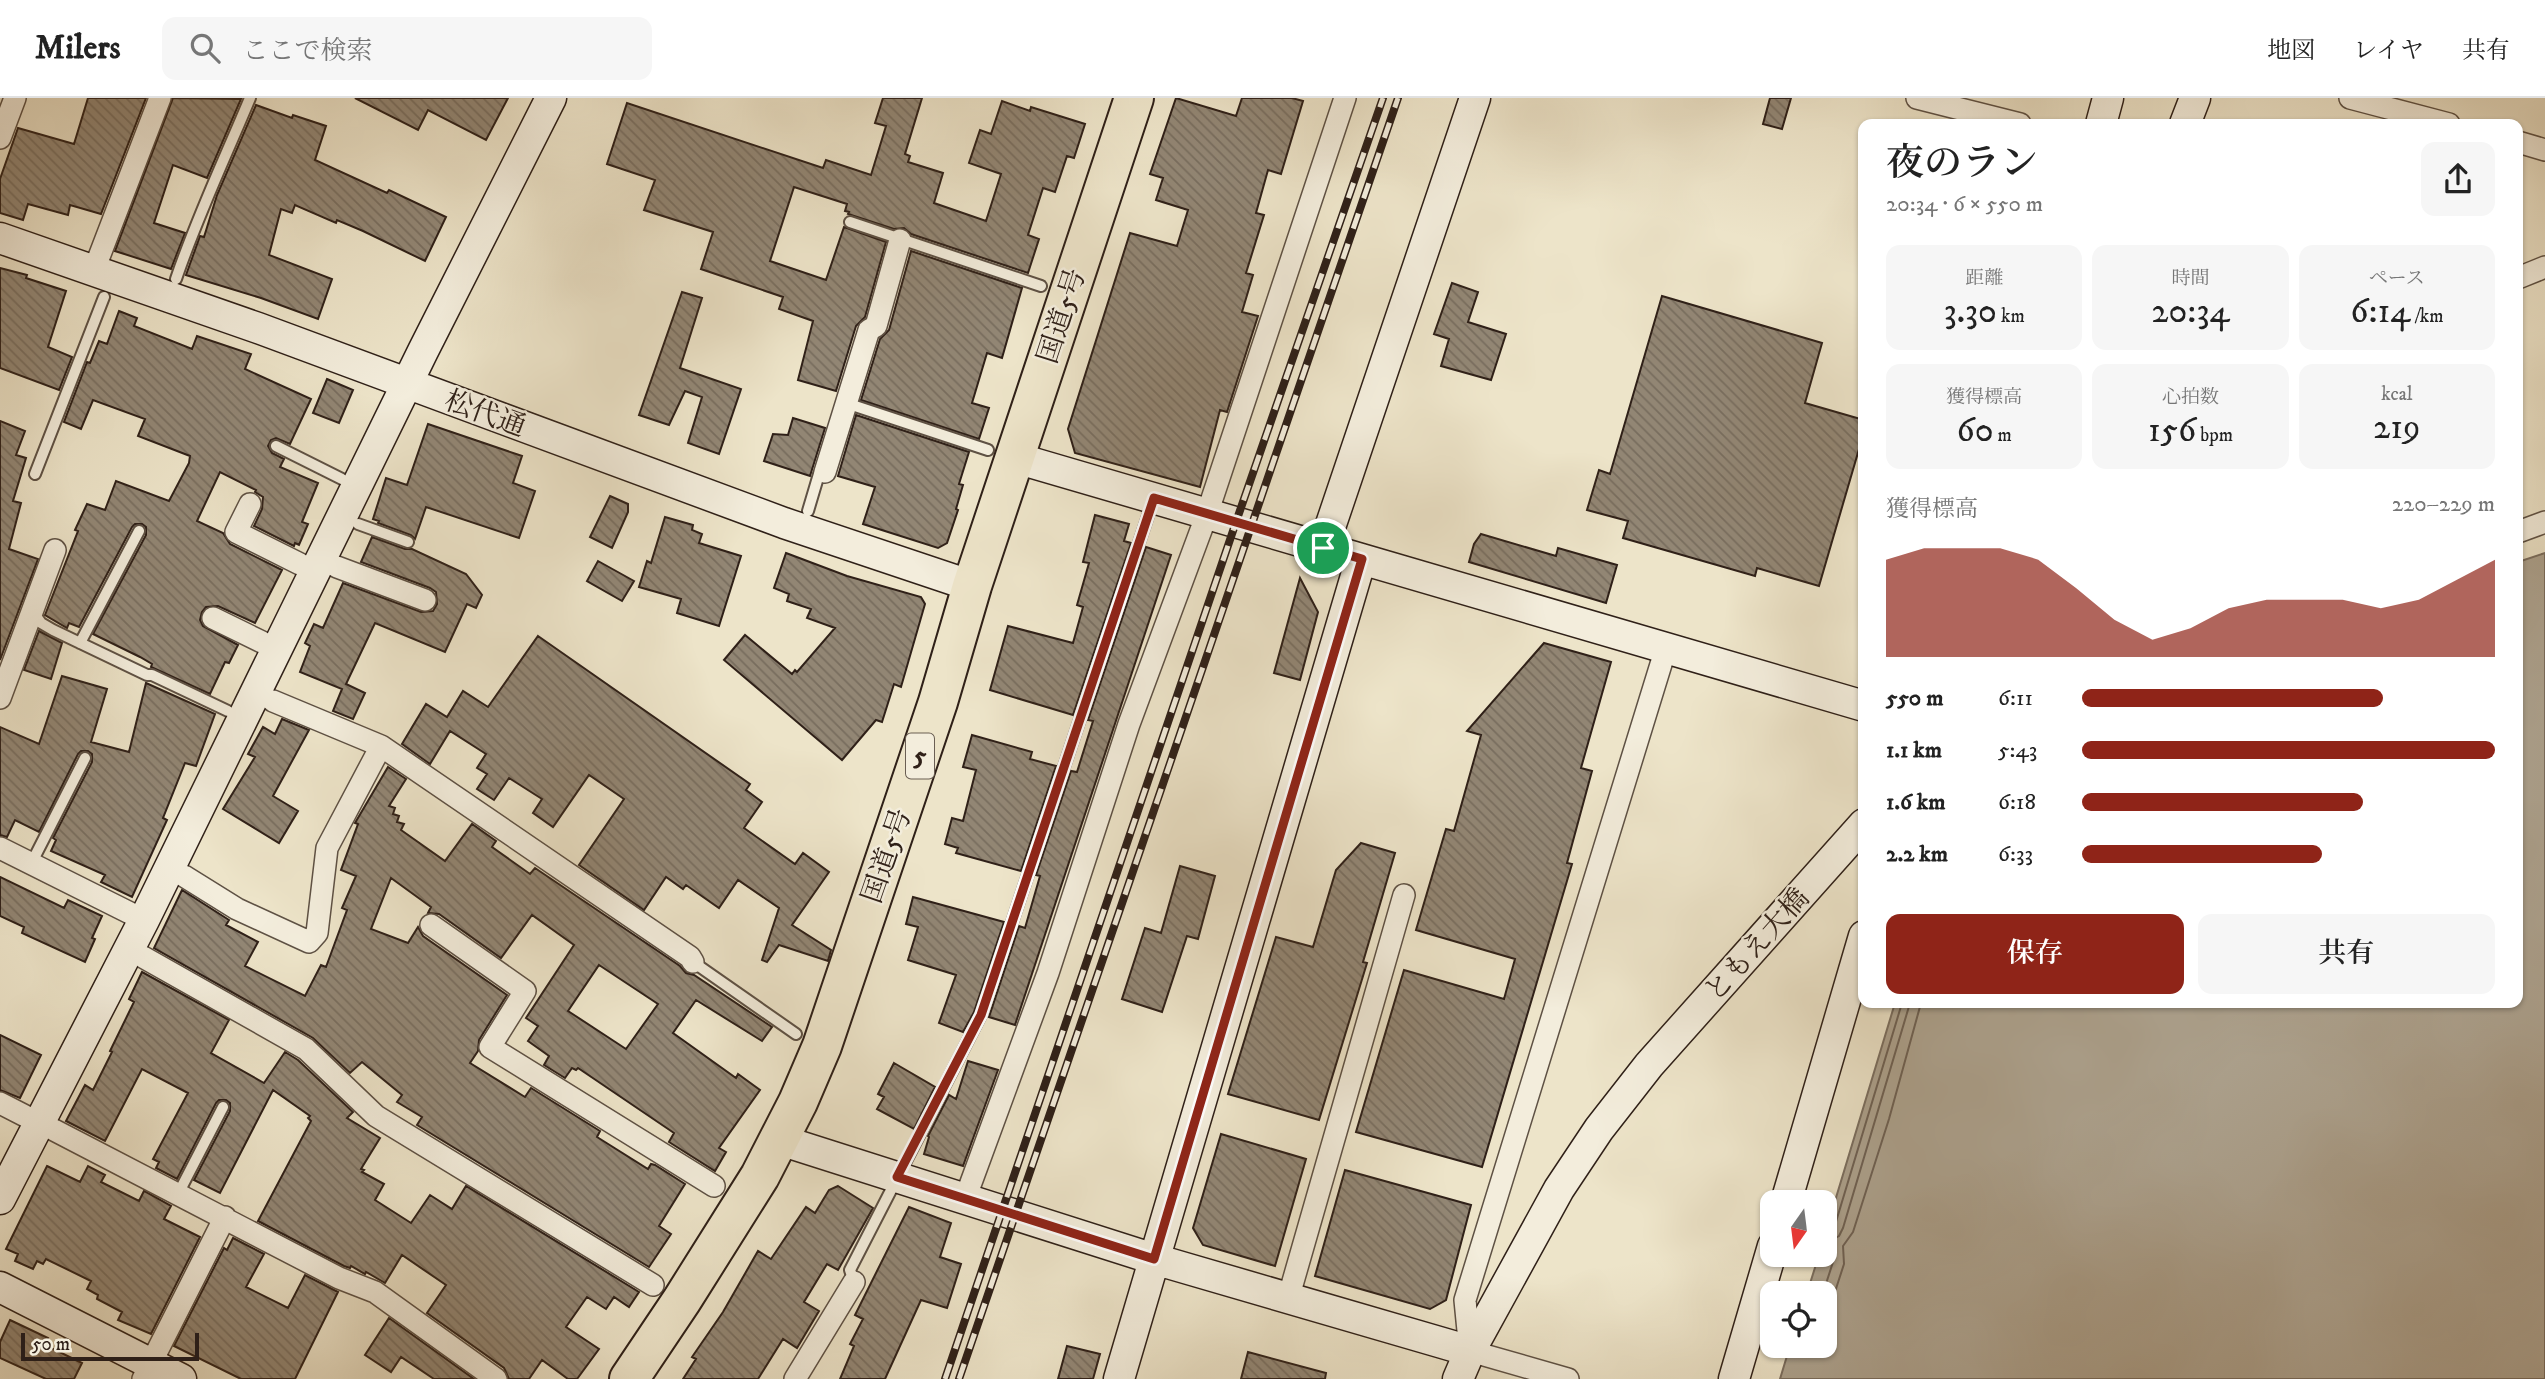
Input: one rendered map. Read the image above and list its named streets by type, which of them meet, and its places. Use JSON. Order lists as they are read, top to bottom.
{
  "streets": {
    "highway": ["国道5号", "5"],
    "street": ["松代通", "ともえ大橋"]
  },
  "crossings": [
    ["国道5号", "松代通"]
  ],
  "scale_bar": "50 m",
  "north": "bottom",
  "page": {
    "header": "Milers",
    "search": "ここで検索",
    "nav": ["地図", "レイヤ", "共有"],
    "heading": ["夜のラン", "20:34 · 6 × 550 m"],
    "stats": [
      ["距離", "3.30 km"],
      ["時間", "20:34"],
      ["ペース", "6:14 /km"],
      ["獲得標高", "60 m"],
      ["心拍数", "156 bpm"],
      ["kcal", "219"]
    ],
    "chart": ["獲得標高", "220–229 m"],
    "list": [
      {
        "name": "550 m",
        "note": "6:11"
      },
      {
        "name": "1.1 km",
        "note": "5:43"
      },
      {
        "name": "1.6 km",
        "note": "6:18"
      },
      {
        "name": "2.2 km",
        "note": "6:33"
      }
    ],
    "buttons": ["保存", "共有"],
    "scale": "50 m"
  }
}
